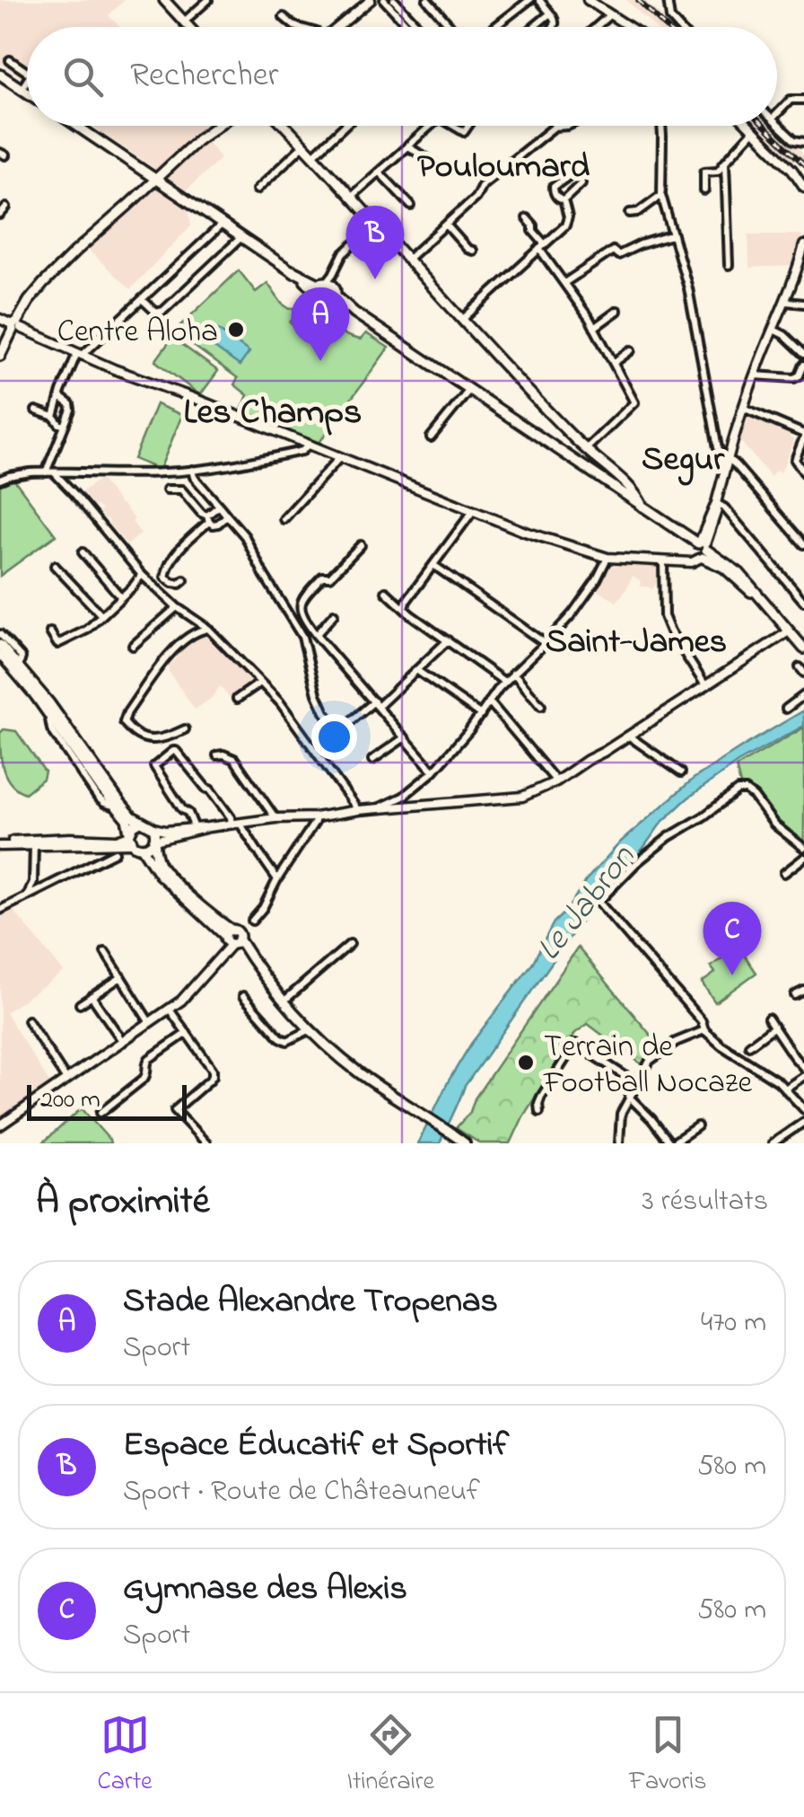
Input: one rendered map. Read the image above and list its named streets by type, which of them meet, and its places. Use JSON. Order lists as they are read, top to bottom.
{
  "districts": [
    "Pouloumard",
    "Les Champs",
    "Segur",
    "Saint-James"
  ],
  "water": ["Le Jabron"],
  "places": ["Centre Aloha", "Terrain de Football Nocaze"],
  "scale_bar": "200 m",
  "page": {
    "search": "Rechercher",
    "pins": ["B", "A", "C"],
    "scale": "200 m",
    "heading": ["À proximité", "3 résultats"],
    "list": [
      {
        "mark": "A",
        "name": "Stade Alexandre Tropenas",
        "note": "Sport",
        "value": "470 m"
      },
      {
        "mark": "B",
        "name": "Espace Éducatif et Sportif",
        "note": "Sport · Route de Châteauneuf",
        "value": "580 m"
      },
      {
        "mark": "C",
        "name": "Gymnase des Alexis",
        "note": "Sport",
        "value": "580 m"
      }
    ],
    "nav": ["Carte", "Itinéraire", "Favoris"]
  }
}
